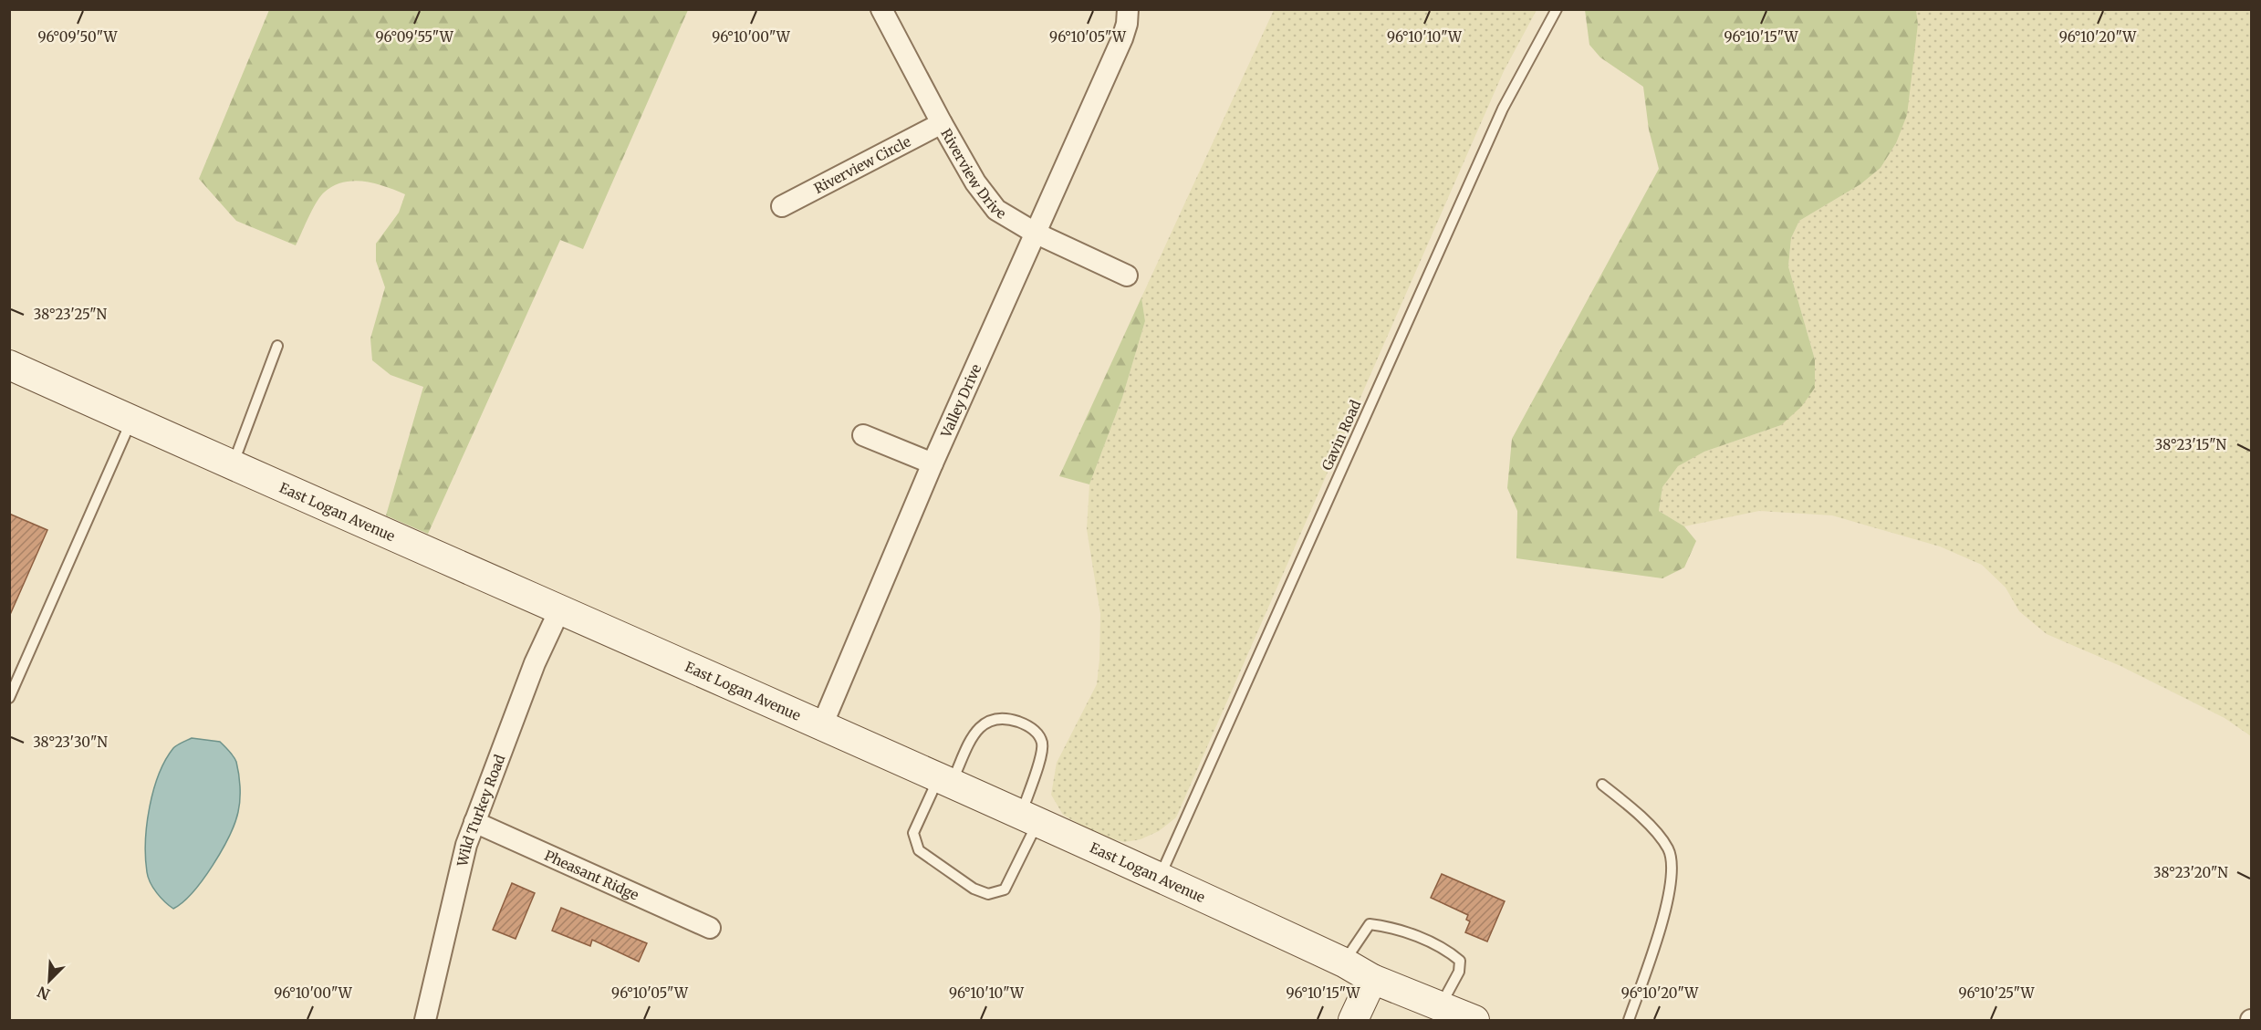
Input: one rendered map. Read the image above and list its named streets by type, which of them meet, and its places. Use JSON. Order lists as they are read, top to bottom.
{
  "streets": {
    "street": [
      "Riverview Circle",
      "Riverview Drive",
      "Valley Drive",
      "East Logan Avenue",
      "Wild Turkey Road",
      "Pheasant Ridge"
    ],
    "lane": ["Gavin Road"]
  },
  "crossings": [
    ["Riverview Circle", "Riverview Drive"],
    ["Riverview Drive", "Valley Drive"],
    ["Valley Drive", "East Logan Avenue"],
    ["Gavin Road", "East Logan Avenue"],
    ["East Logan Avenue", "Wild Turkey Road"],
    ["Wild Turkey Road", "Pheasant Ridge"]
  ],
  "north": "bottom left",
  "coordinates": [
    "96°09'50\"W",
    "96°10'00\"W",
    "96°10'05\"W",
    "96°10'10\"W",
    "96°10'15\"W",
    "96°10'20\"W",
    "96°09'55\"W",
    "38°23'25\"N",
    "38°23'15\"N",
    "38°23'30\"N",
    "38°23'20\"N",
    "96°10'25\"W"
  ]
}
